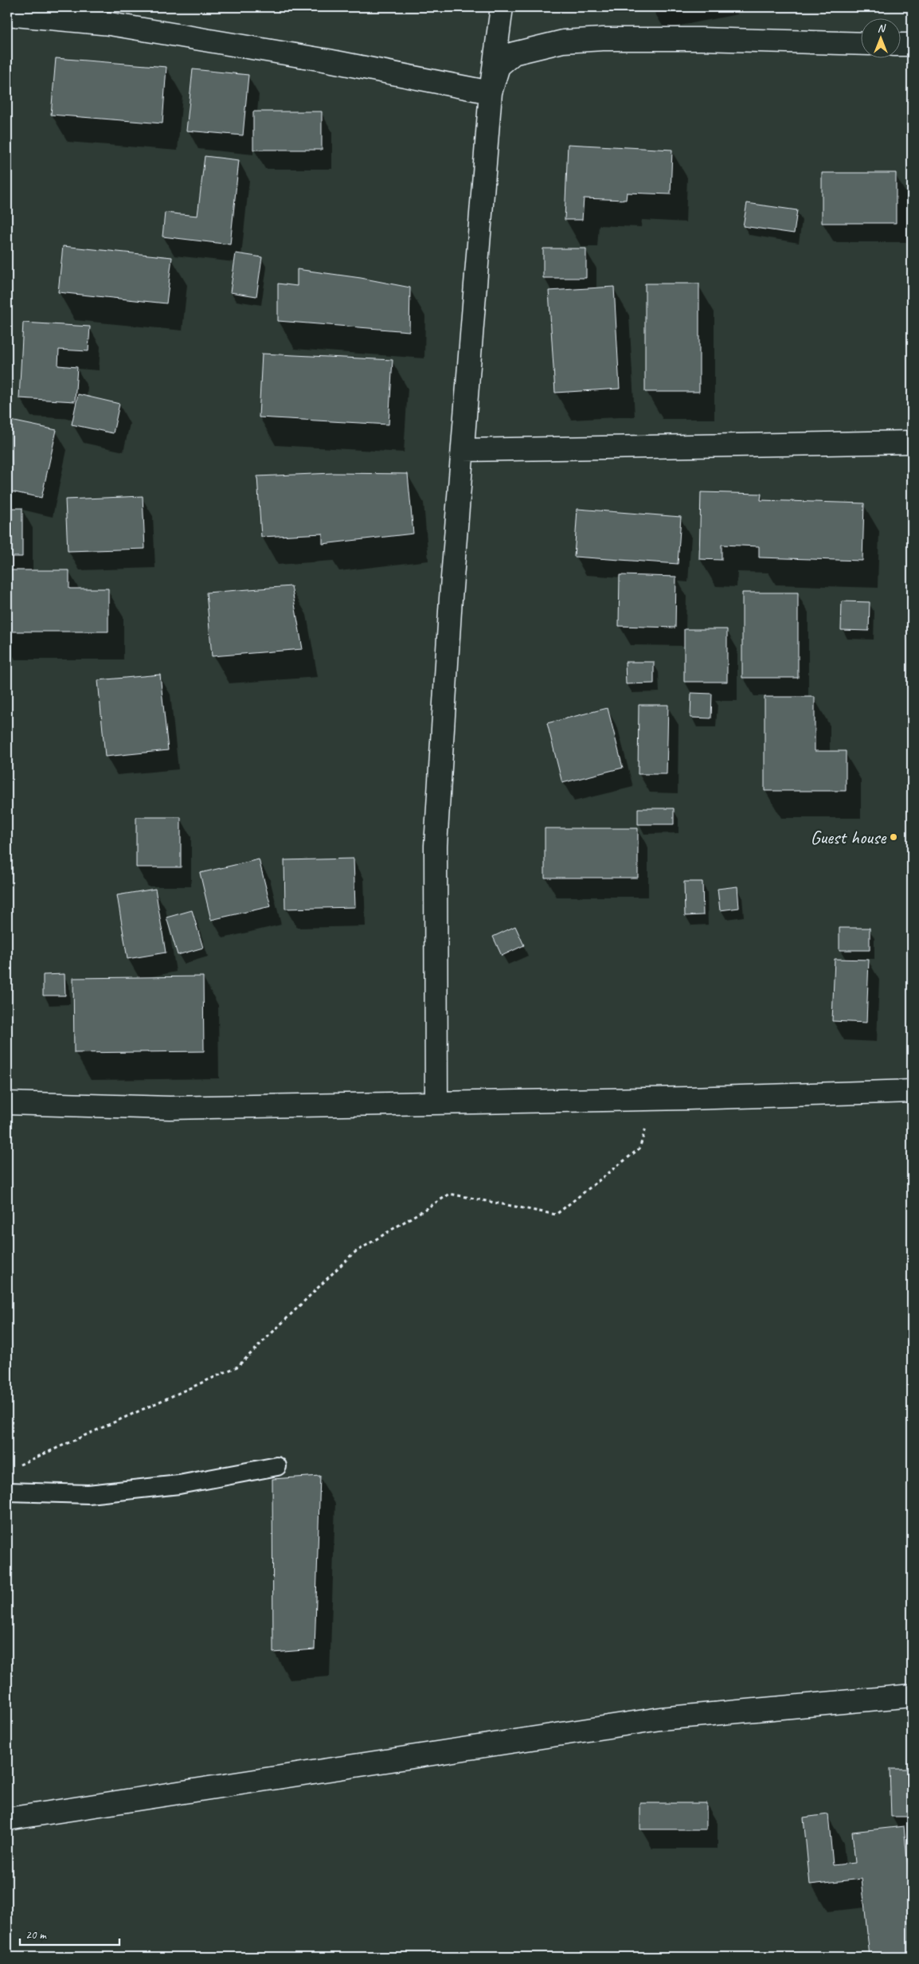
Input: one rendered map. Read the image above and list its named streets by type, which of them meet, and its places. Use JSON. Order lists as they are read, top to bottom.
{
  "places": ["Guest house"],
  "scale_bar": "20 m",
  "north": "top"
}
